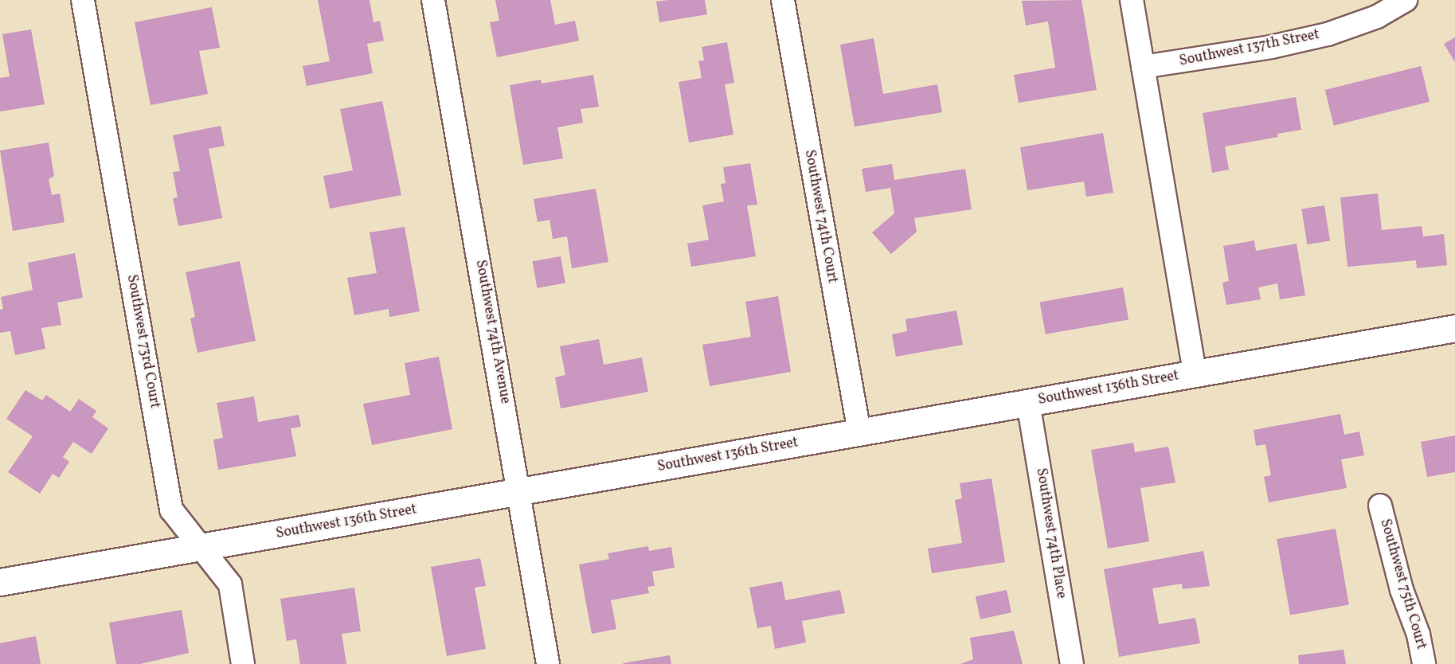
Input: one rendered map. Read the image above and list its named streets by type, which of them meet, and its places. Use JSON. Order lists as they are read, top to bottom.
{
  "streets": {
    "street": [
      "Southwest 137th Street",
      "Southwest 74th Court",
      "Southwest 74th Avenue",
      "Southwest 73rd Court",
      "Southwest 136th Street",
      "Southwest 74th Place",
      "Southwest 75th Court"
    ]
  },
  "crossings": [
    ["Southwest 74th Court", "Southwest 136th Street"],
    ["Southwest 74th Avenue", "Southwest 136th Street"],
    ["Southwest 73rd Court", "Southwest 136th Street"],
    ["Southwest 136th Street", "Southwest 74th Place"]
  ]
}
